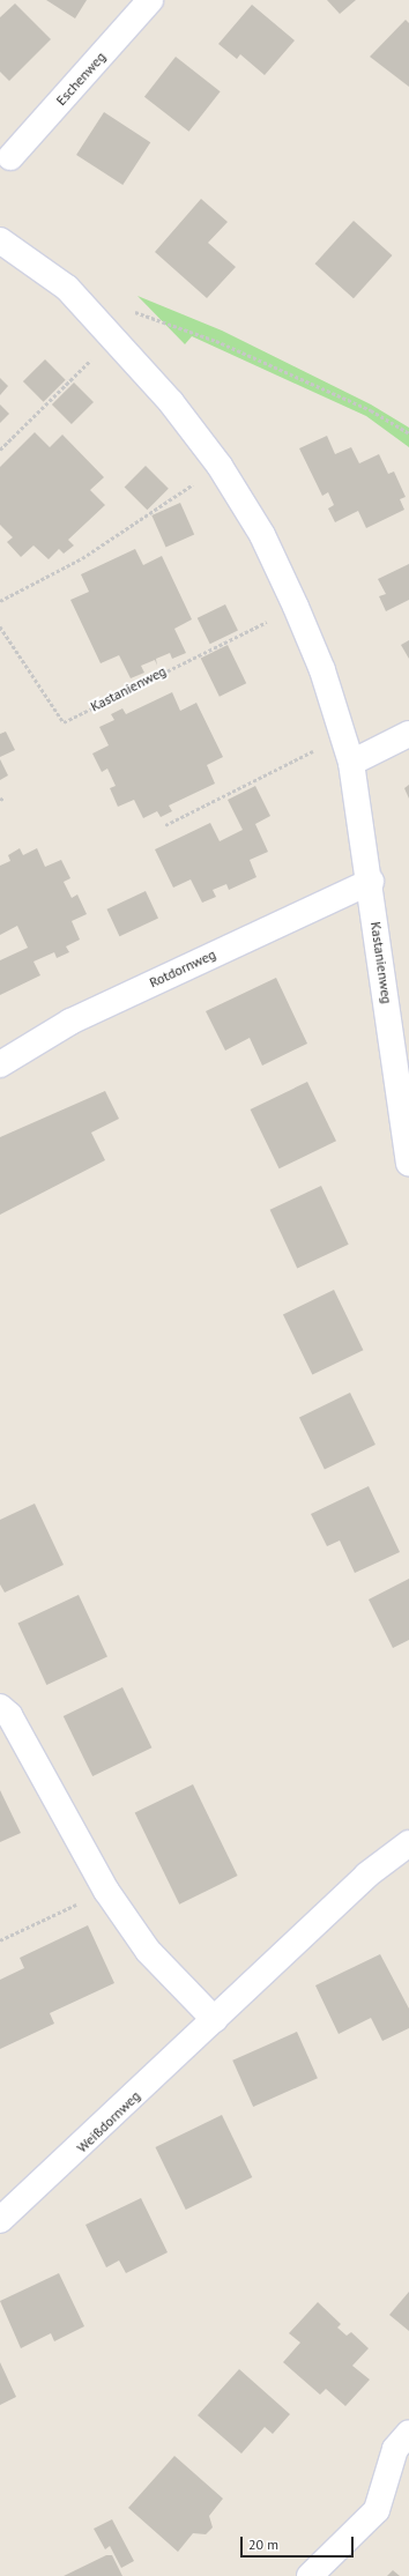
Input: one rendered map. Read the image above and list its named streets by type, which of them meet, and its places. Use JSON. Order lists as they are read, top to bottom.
{
  "streets": {
    "street": [
      "Eschenweg",
      "Kastanienweg",
      "Rotdornweg",
      "Weißdornweg"
    ]
  },
  "crossings": [
    ["Kastanienweg", "Rotdornweg"]
  ],
  "scale_bar": "20 m"
}
